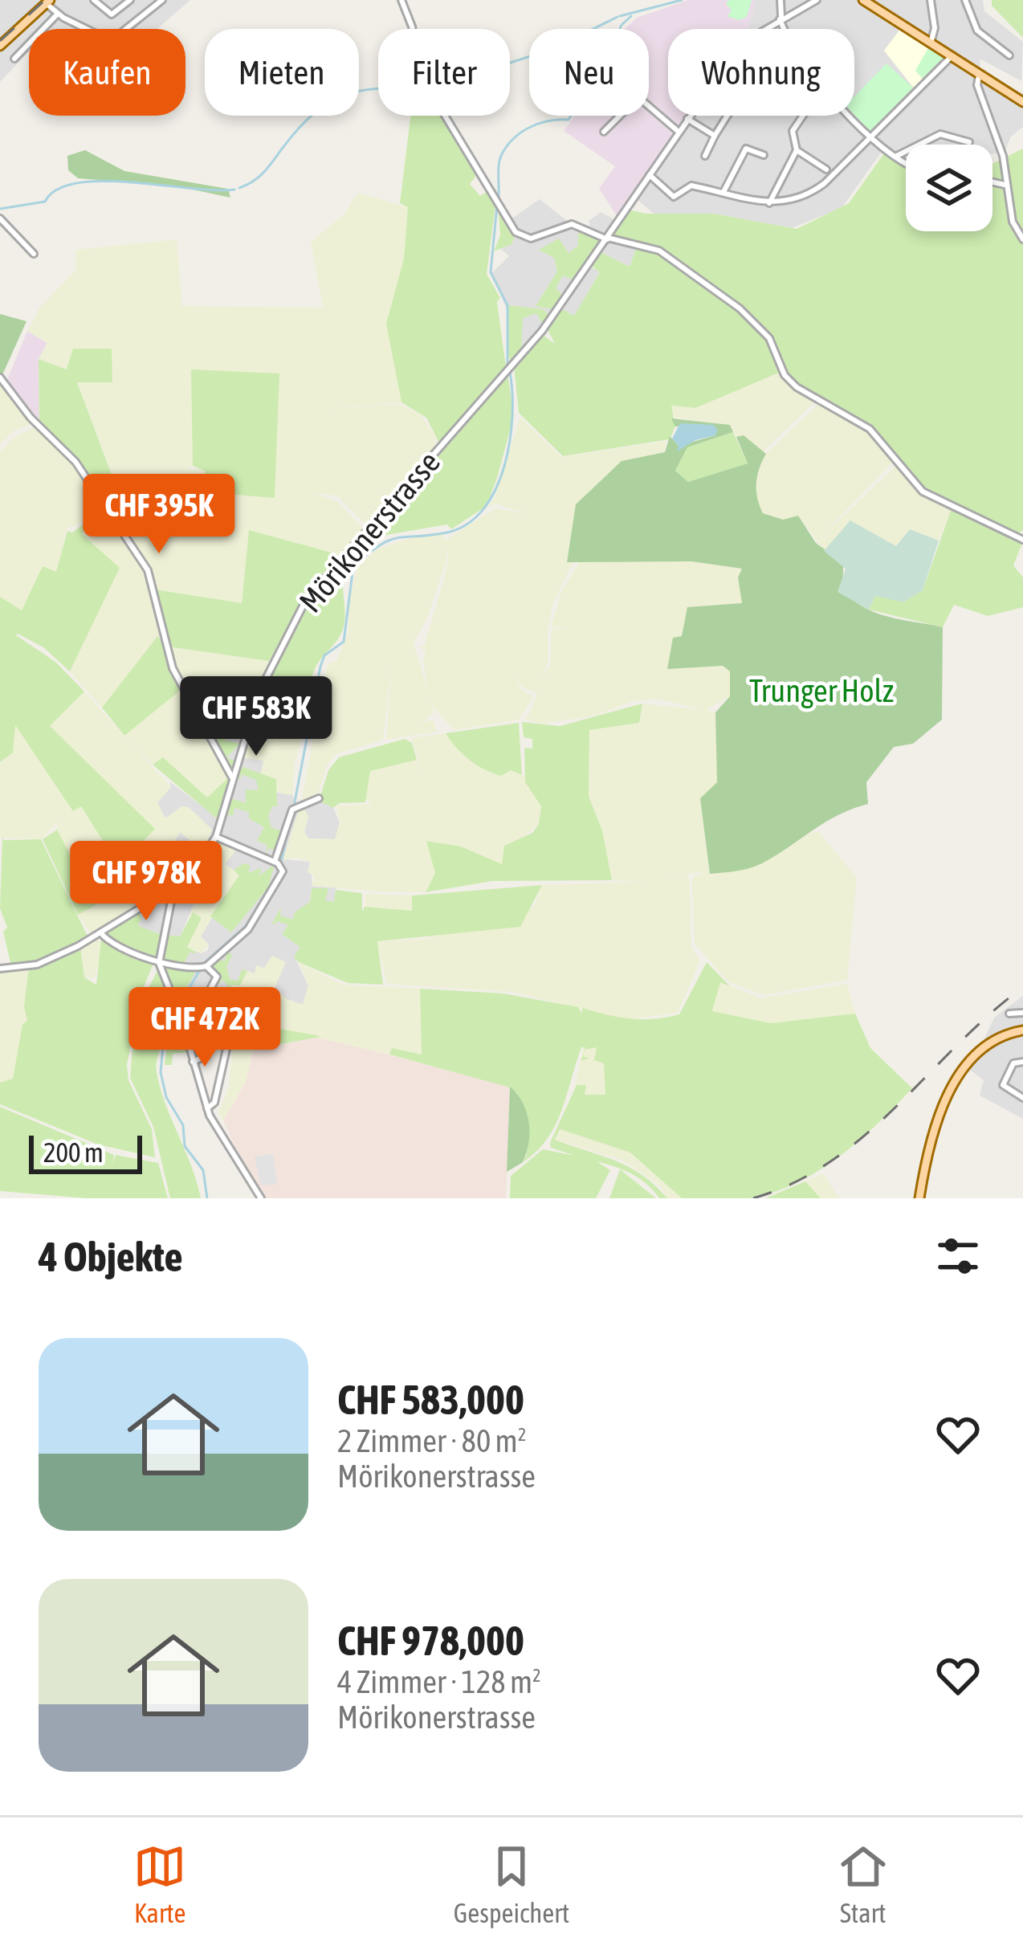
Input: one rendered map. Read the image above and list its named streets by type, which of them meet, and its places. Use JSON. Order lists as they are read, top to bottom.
{
  "streets": {
    "street": ["Mörikonerstrasse"]
  },
  "parks": ["Trunger Holz"],
  "scale_bar": "200 m",
  "page": {
    "chip": [
      "Kaufen",
      "Mieten",
      "Filter",
      "Neu",
      "Wohnung"
    ],
    "price": [
      "CHF 395K",
      "CHF 583K",
      "CHF 978K",
      "CHF 472K"
    ],
    "scale": "200 m",
    "heading": "4 Objekte",
    "list": [
      {
        "name": "CHF 583,000",
        "note": "2 Zimmer · 80 m² · Mörikonerstrasse"
      },
      {
        "name": "CHF 978,000",
        "note": "4 Zimmer · 128 m² · Mörikonerstrasse"
      }
    ],
    "tabs": ["Karte", "Gespeichert", "Start"]
  }
}
